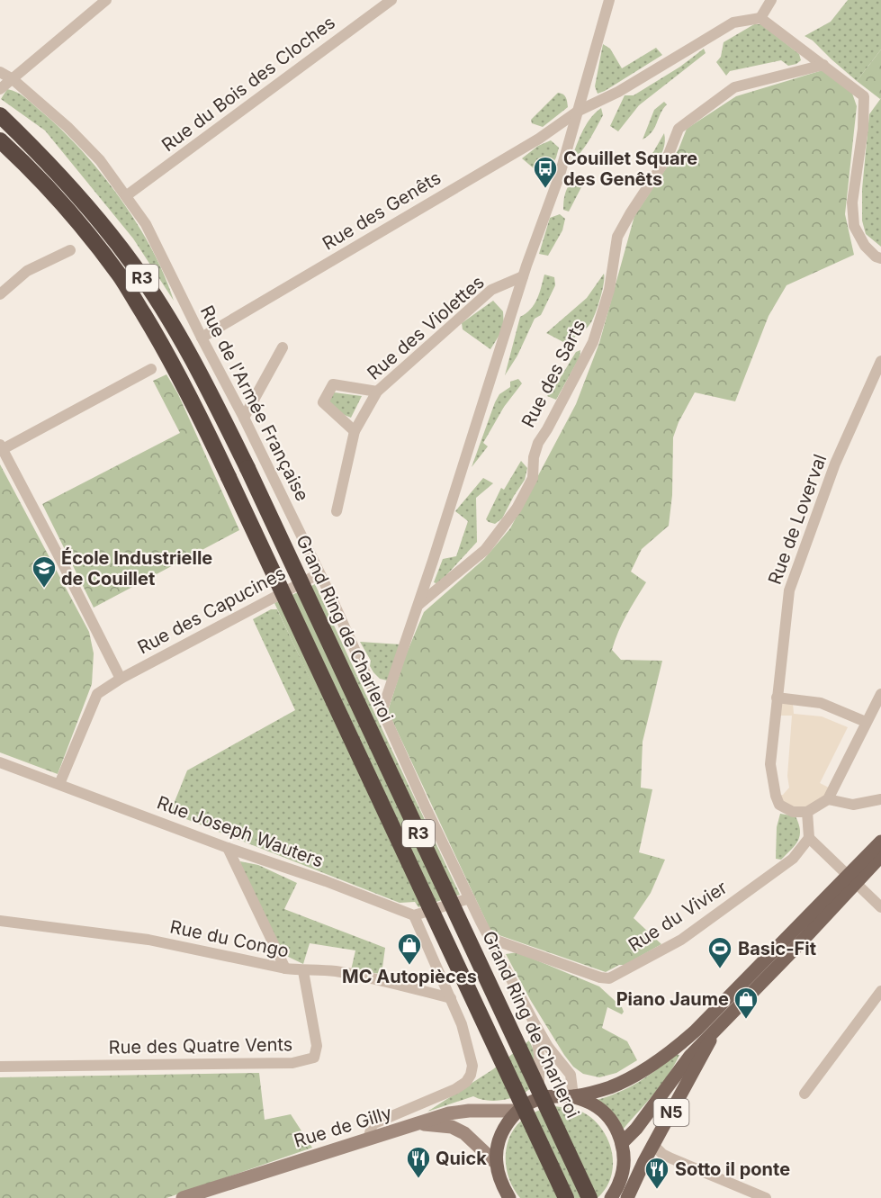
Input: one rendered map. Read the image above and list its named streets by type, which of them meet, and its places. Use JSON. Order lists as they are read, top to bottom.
{
  "streets": {
    "highway": ["R3", "Grand Ring de Charleroi"],
    "main road": ["N5", "Rue de Gilly"],
    "street": [
      "Rue du Bois des Cloches",
      "Rue des Genêts",
      "Rue des Violettes",
      "Rue des Sarts",
      "Rue de l'Armée Française",
      "Rue de Loverval",
      "Rue des Capucines",
      "Rue Joseph Wauters",
      "Rue du Vivier",
      "Rue du Congo",
      "Rue des Quatre Vents"
    ]
  },
  "crossings": [
    ["Rue du Bois des Cloches", "Rue de l'Armée Française"],
    ["Rue des Genêts", "Rue de l'Armée Française"],
    ["Rue de l'Armée Française", "Rue des Capucines"],
    ["Rue de l'Armée Française", "Rue du Vivier"],
    ["Rue de l'Armée Française", "N5"],
    ["Rue des Capucines", "Rue Joseph Wauters"],
    ["Rue du Congo", "Rue des Quatre Vents"],
    ["N5", "Rue de Gilly"]
  ],
  "places": {
    "bus stop": ["Couillet Square des Genêts"],
    "school or university": ["École Industrielle de Couillet"],
    "shop": ["MC Autopièces", "Piano Jaume"],
    "sports": ["Basic-Fit"],
    "restaurant": ["Quick", "Sotto il ponte"]
  }
}
